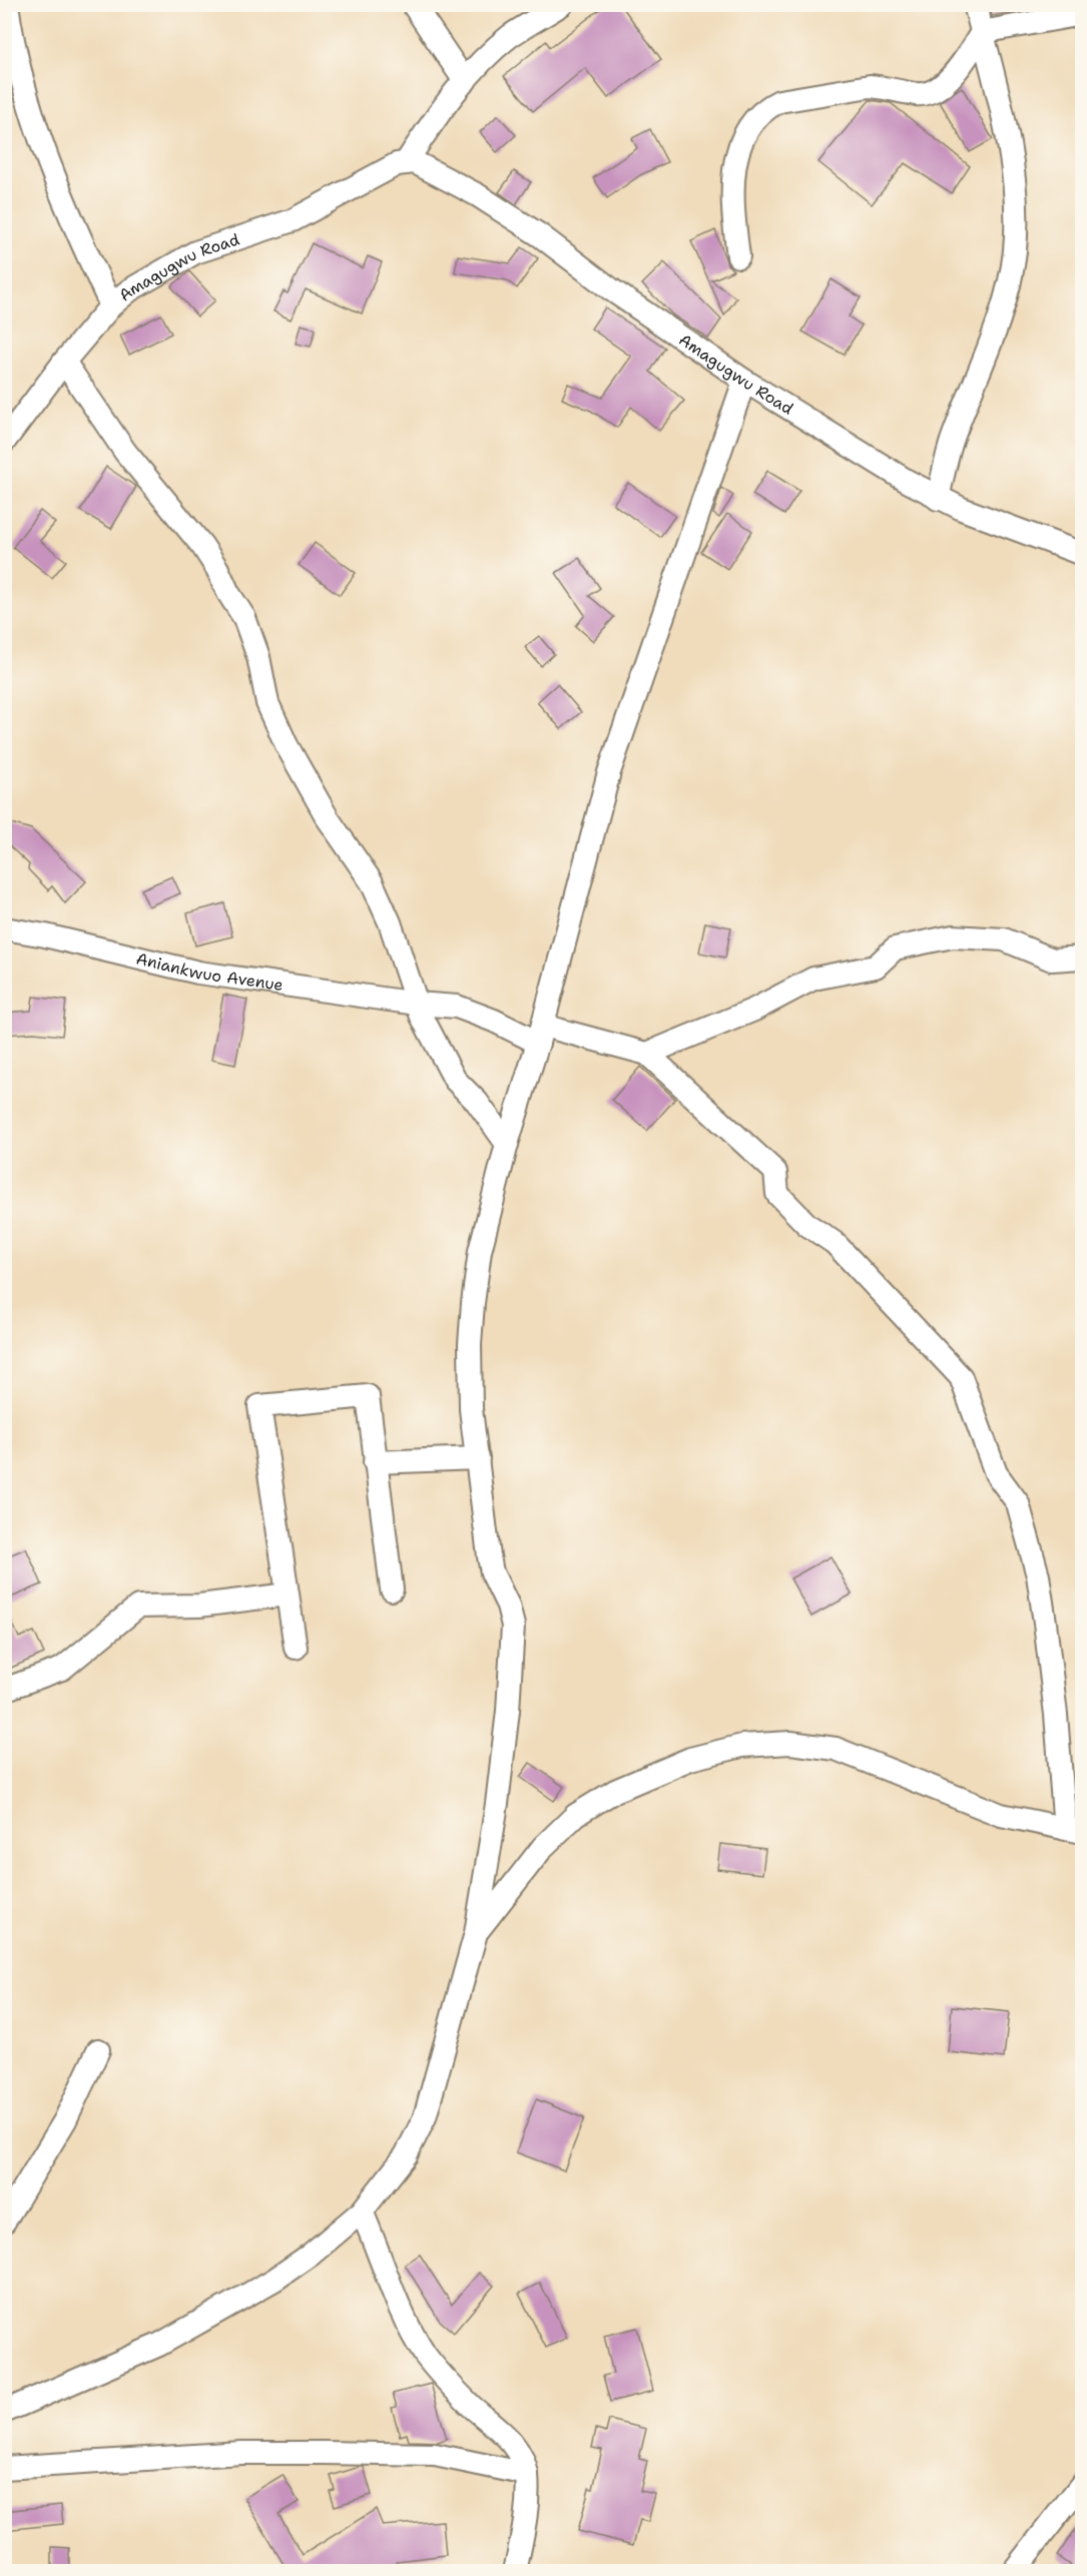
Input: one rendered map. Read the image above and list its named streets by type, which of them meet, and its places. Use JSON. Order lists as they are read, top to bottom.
{
  "streets": {
    "street": ["Amagugwu Road", "Aniankwuo Avenue"]
  }
}
